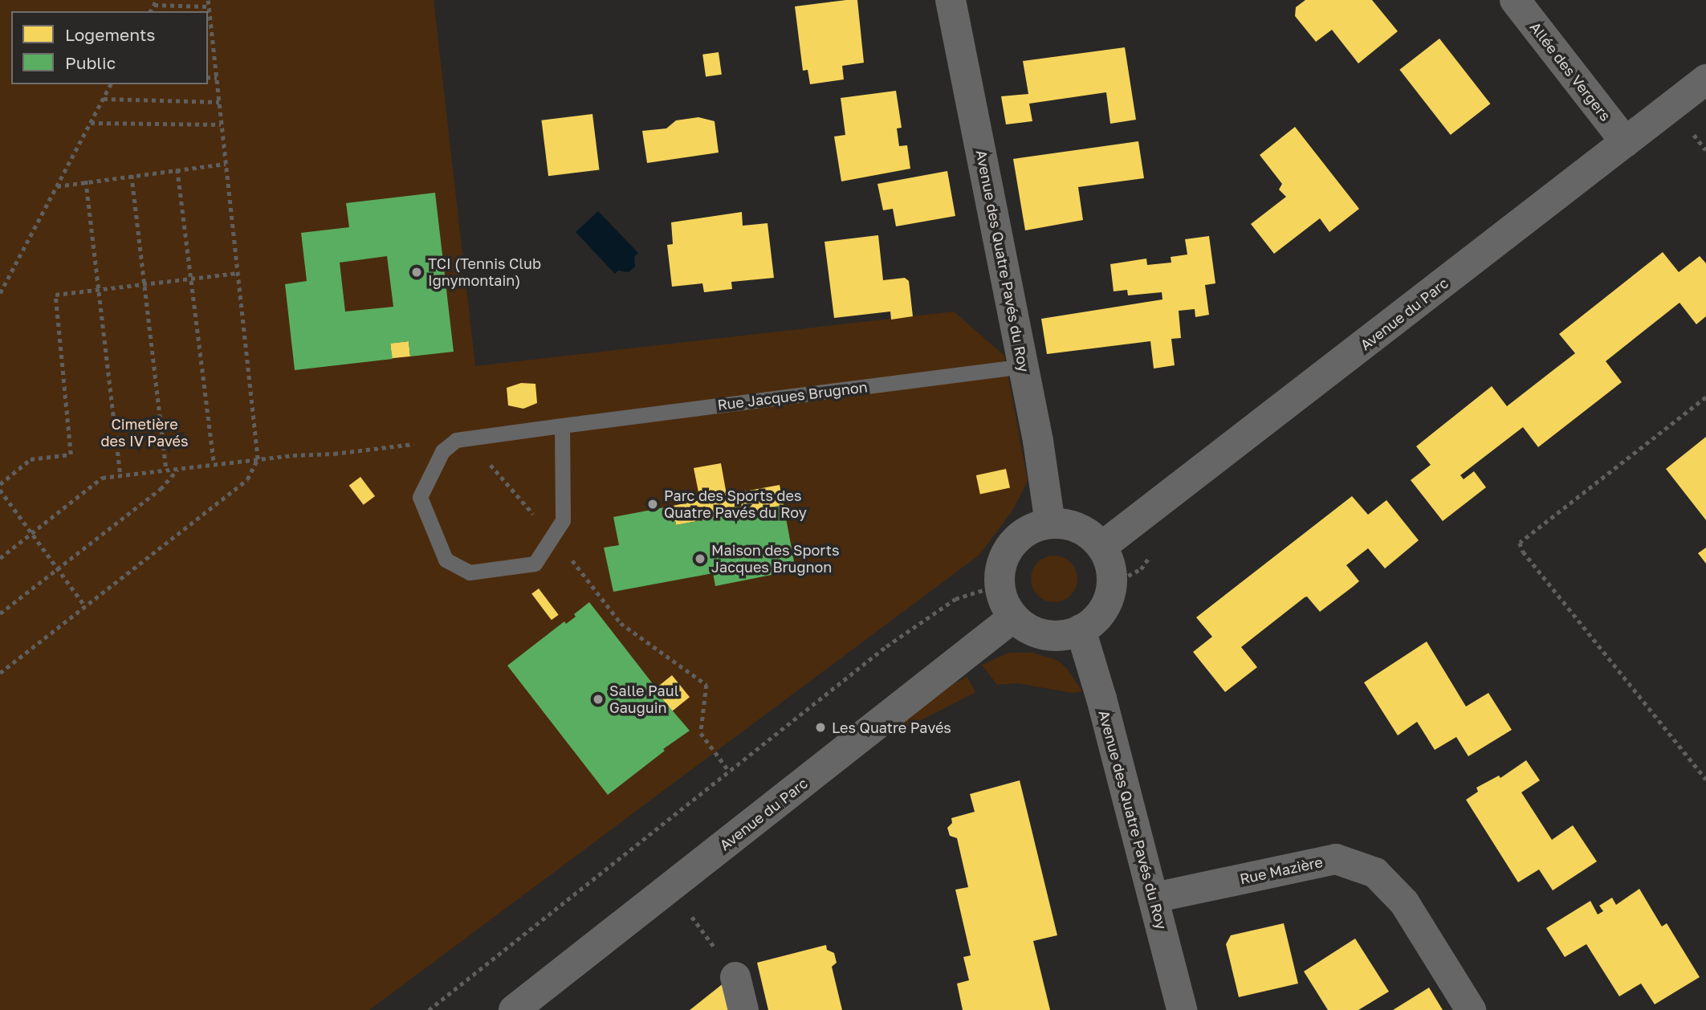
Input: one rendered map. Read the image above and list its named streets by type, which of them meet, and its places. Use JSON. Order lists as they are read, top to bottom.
{
  "streets": {
    "street": [
      "Allée des Vergers",
      "Avenue des Quatre Pavés du Roy",
      "Avenue du Parc",
      "Rue Mazière"
    ],
    "lane": ["Rue Jacques Brugnon"]
  },
  "crossings": [
    ["Allée des Vergers", "Avenue du Parc"],
    ["Avenue des Quatre Pavés du Roy", "Avenue du Parc"],
    ["Avenue des Quatre Pavés du Roy", "Rue Jacques Brugnon"],
    ["Avenue des Quatre Pavés du Roy", "Rue Mazière"]
  ],
  "parks": ["Cimetière des IV Pavés"],
  "places": [
    "TCI (Tennis Club Ignymontain)",
    "Parc des Sports des Quatre Pavés du Roy",
    "Maison des Sports Jacques Brugnon",
    "Salle Paul Gauguin",
    "Les Quatre Pavés"
  ],
  "legend": ["Logements", "Public"]
}
